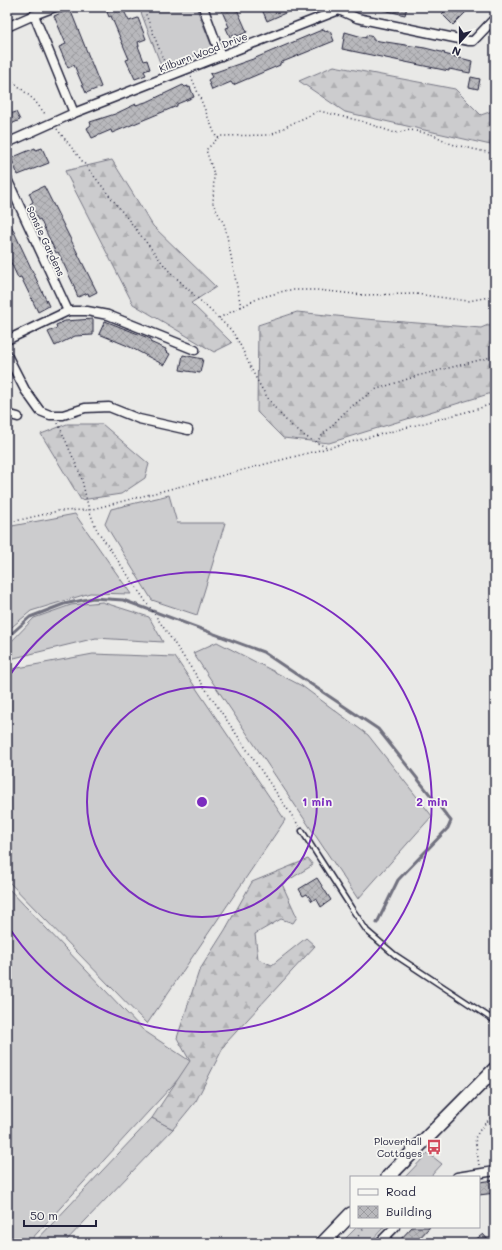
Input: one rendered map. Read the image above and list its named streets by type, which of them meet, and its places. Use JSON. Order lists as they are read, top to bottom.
{
  "streets": {
    "street": ["Kilburn Wood Drive", "Sonsie Gardens"]
  },
  "places": {
    "bus stop": ["Ploverhall Cottages"]
  },
  "legend": ["Road", "Building"],
  "scale_bar": "50 m",
  "north": "bottom",
  "rings": ["1 min", "2 min"]
}
